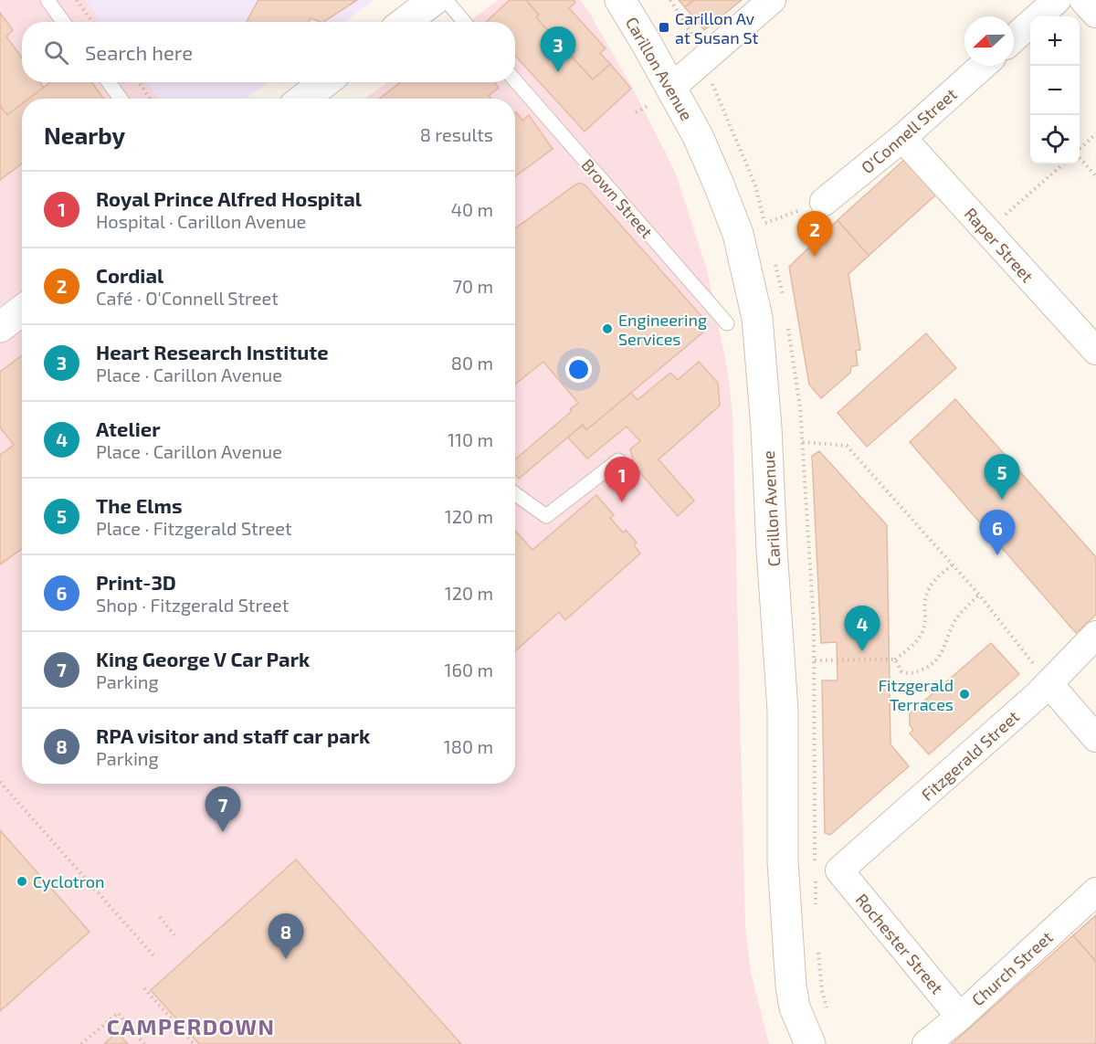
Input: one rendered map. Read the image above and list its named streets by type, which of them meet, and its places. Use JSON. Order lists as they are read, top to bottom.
{
  "streets": {
    "main road": ["Carillon Avenue"],
    "street": [
      "O'Connell Street",
      "Raper Street",
      "Fitzgerald Street",
      "Rochester Street",
      "Church Street"
    ],
    "lane": ["Brown Street"]
  },
  "crossings": [
    ["O'Connell Street", "Raper Street"],
    ["Fitzgerald Street", "Rochester Street"],
    ["Rochester Street", "Church Street"]
  ],
  "districts": ["CAMPERDOWN"],
  "places": {
    "transit": ["Carillon Av at Susan St"],
    "other": ["Engineering Services", "Fitzgerald Terraces", "Cyclotron"]
  },
  "north": "left",
  "page": {
    "map_buttons": ["+", "−"],
    "search": "Search here",
    "pins": [
      "3",
      "2",
      "5",
      "1",
      "6",
      "4",
      "7",
      "8"
    ],
    "heading": ["Nearby", "8 results"],
    "list": [
      {
        "mark": "1",
        "name": "Royal Prince Alfred Hospital",
        "note": "Hospital · Carillon Avenue",
        "value": "40 m"
      },
      {
        "mark": "2",
        "name": "Cordial",
        "note": "Café · O'Connell Street",
        "value": "70 m"
      },
      {
        "mark": "3",
        "name": "Heart Research Institute",
        "note": "Place · Carillon Avenue",
        "value": "80 m"
      },
      {
        "mark": "4",
        "name": "Atelier",
        "note": "Place · Carillon Avenue",
        "value": "110 m"
      },
      {
        "mark": "5",
        "name": "The Elms",
        "note": "Place · Fitzgerald Street",
        "value": "120 m"
      },
      {
        "mark": "6",
        "name": "Print-3D",
        "note": "Shop · Fitzgerald Street",
        "value": "120 m"
      },
      {
        "mark": "7",
        "name": "King George V Car Park",
        "note": "Parking",
        "value": "160 m"
      },
      {
        "mark": "8",
        "name": "RPA visitor and staff car park",
        "note": "Parking",
        "value": "180 m"
      }
    ]
  }
}
